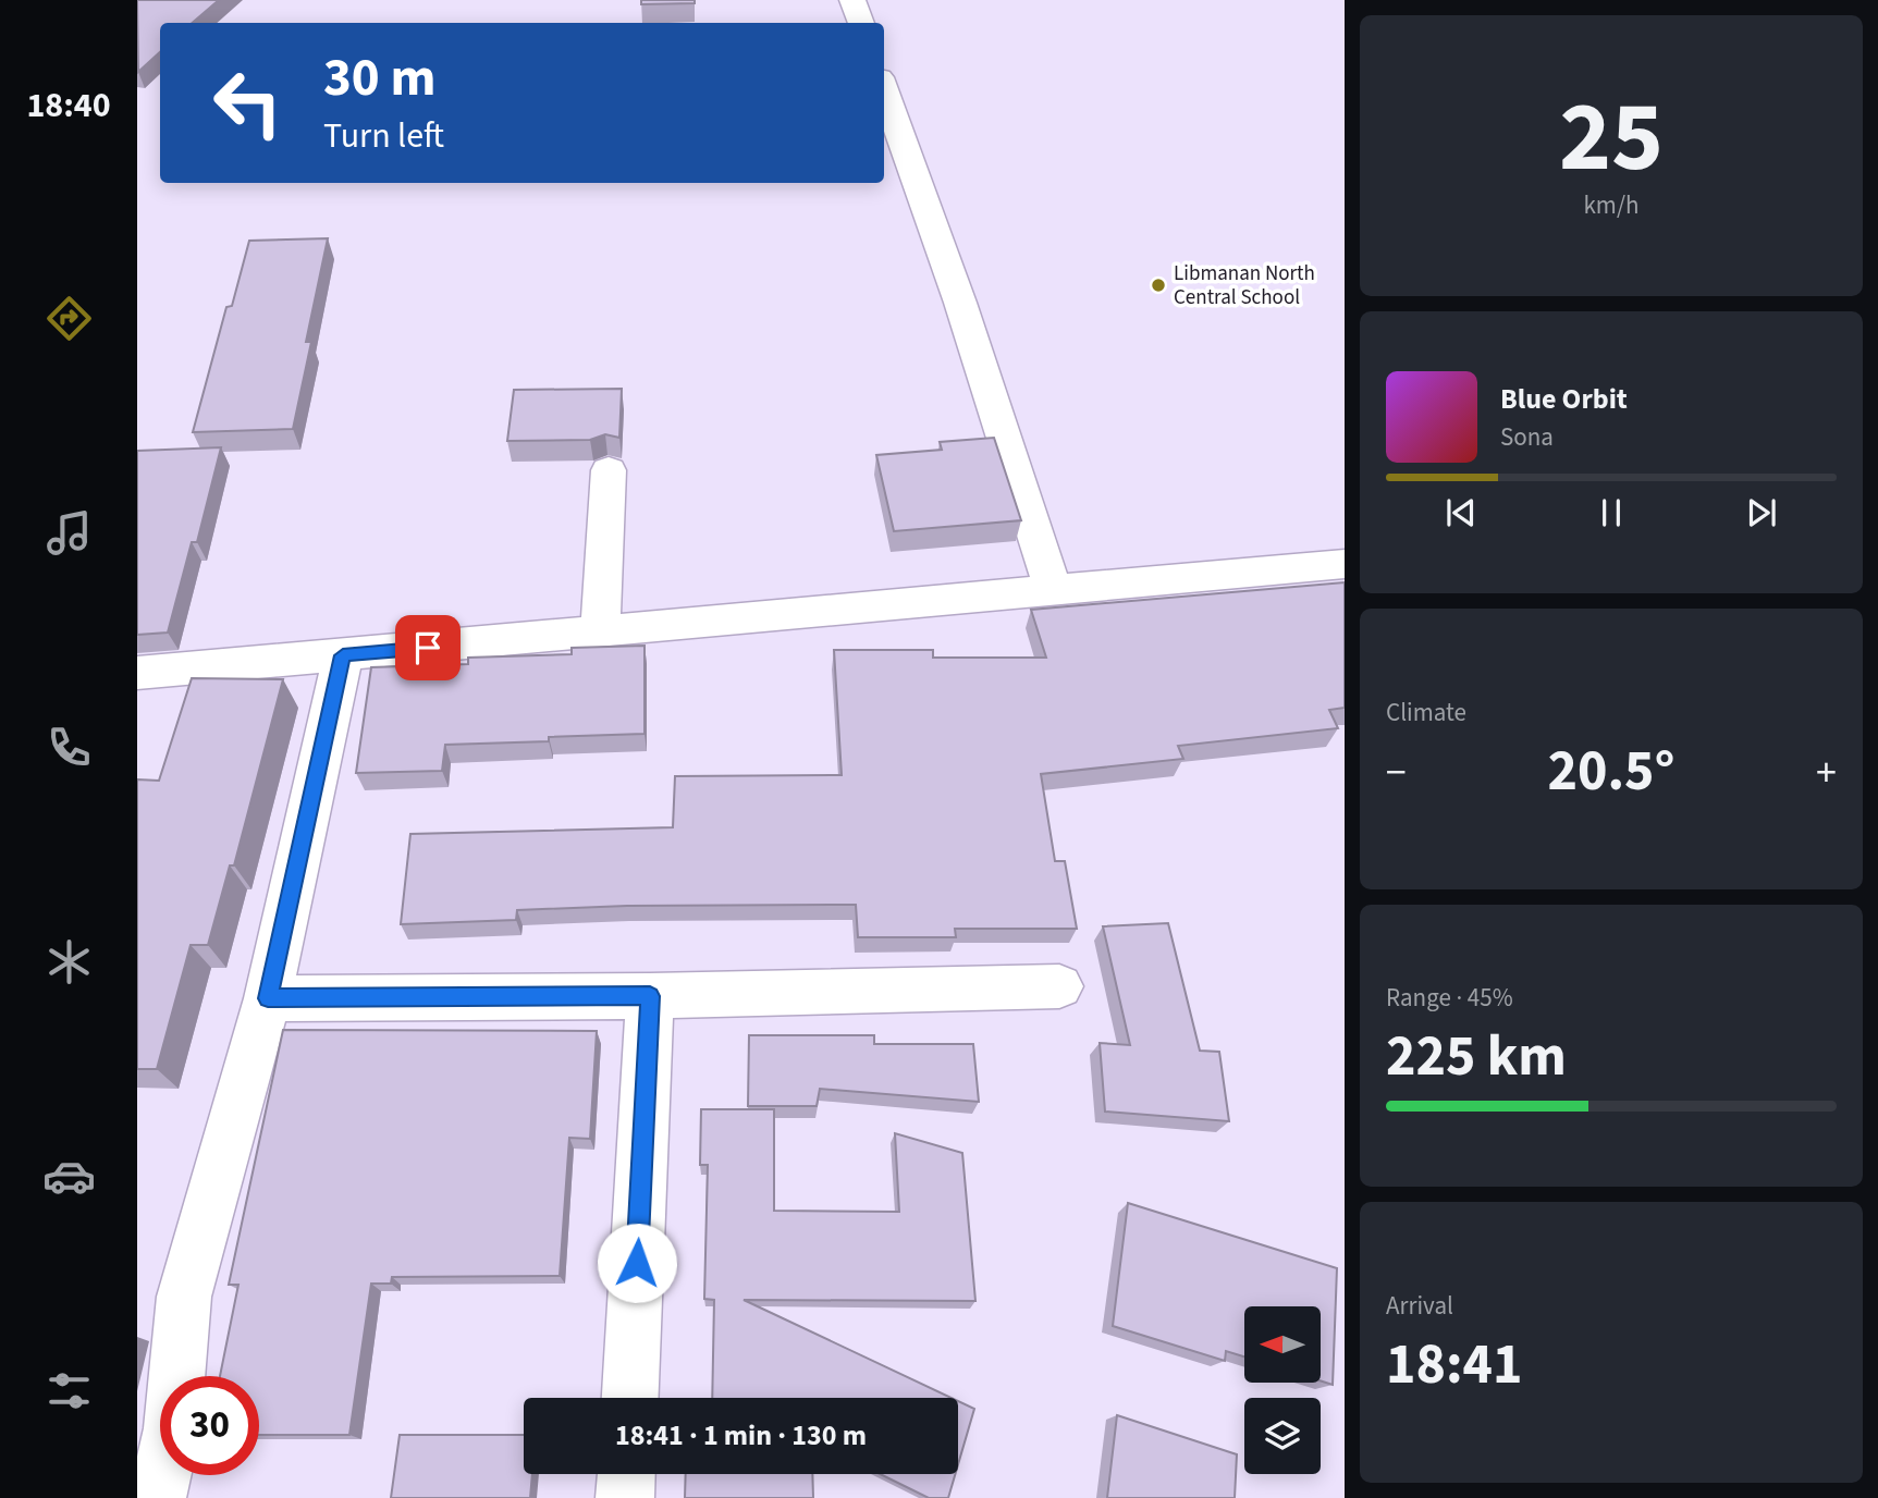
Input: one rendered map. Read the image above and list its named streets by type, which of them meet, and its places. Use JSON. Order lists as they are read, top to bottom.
{
  "places": ["Libmanan North Central School"],
  "north": "left",
  "page": {
    "tabs": "18:40",
    "tile": [
      ["25", "km/h"],
      "Climate",
      ["Range · 45%", "225 km"],
      ["Arrival", "18:41"]
    ],
    "turn": ["30 m", "Turn left"],
    "song": ["Blue Orbit", "Sona"],
    "heat": ["−", "20.5°", "+"],
    "limit": "30",
    "trip": "18:41 · 1 min · 130 m"
  }
}
